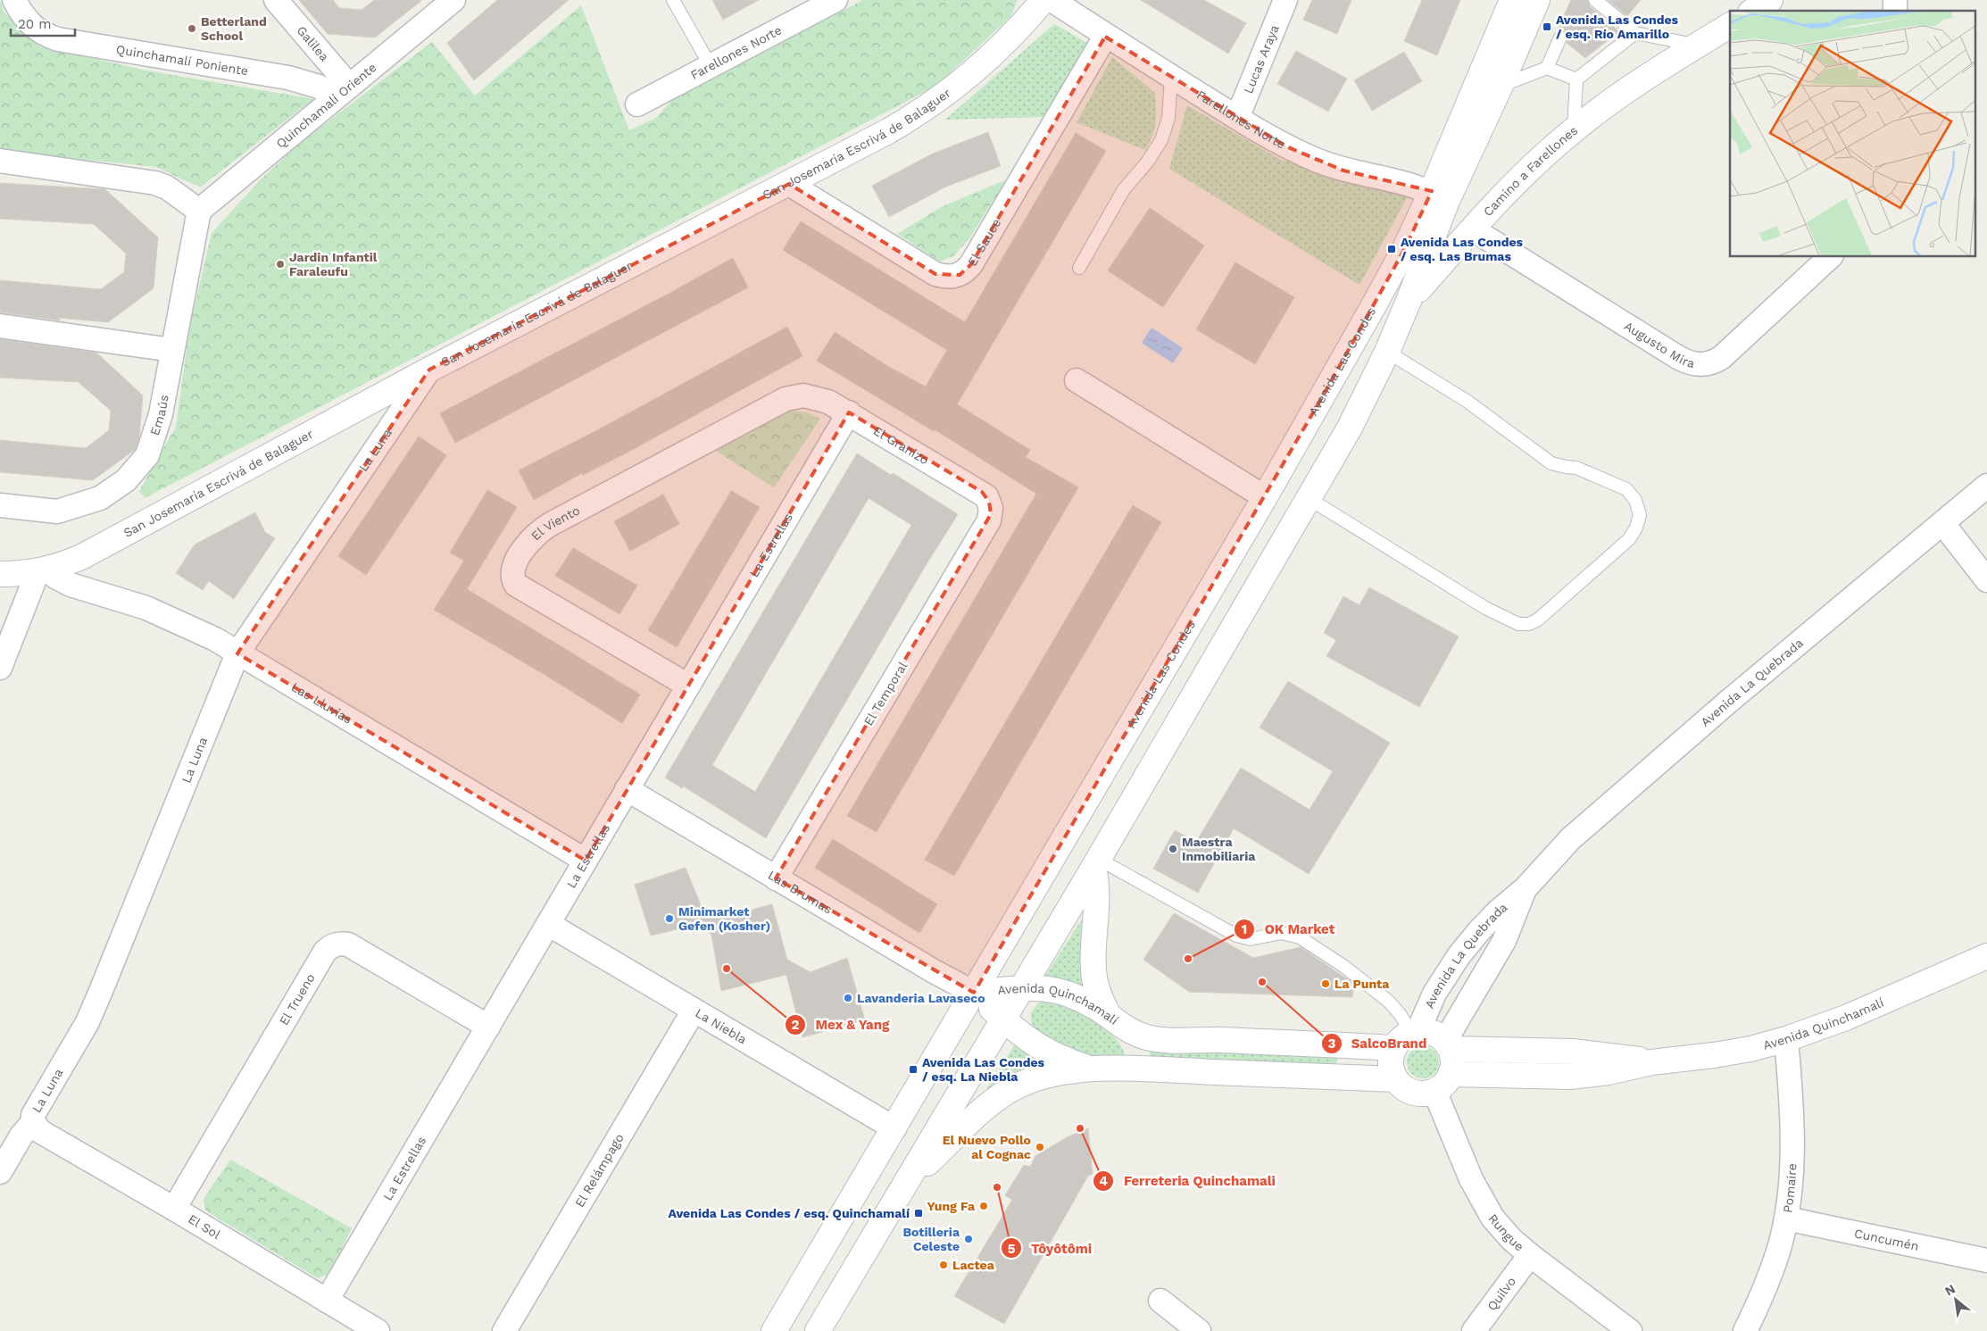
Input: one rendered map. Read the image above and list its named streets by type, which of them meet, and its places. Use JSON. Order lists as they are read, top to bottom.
{
  "streets": {
    "street": [
      "Galilea",
      "Farellones Norte",
      "Lucas Araya",
      "Quinchamalí Poniente",
      "Quinchamalí Oriente",
      "San Josemaría Escrivá de Balaguer",
      "Camino a Farellones",
      "El Sauce",
      "Augusto Mira",
      "Avenida Las Condes",
      "Emaús",
      "El Granizo",
      "La Luna",
      "El Viento",
      "La Estrellas",
      "Avenida La Quebrada",
      "El Temporal",
      "Las Lluvias",
      "Las Brumas",
      "El Trueno",
      "Avenida Quinchamalí",
      "La Niebla",
      "El Relámpago",
      "Pomaire",
      "El Sol",
      "Rungue",
      "Cuncumén",
      "Quilvo"
    ]
  },
  "crossings": [
    ["Galilea", "Quinchamalí Poniente"],
    ["Galilea", "Quinchamalí Oriente"],
    ["Farellones Norte", "Lucas Araya"],
    ["Farellones Norte", "El Sauce"],
    ["Farellones Norte", "Avenida Las Condes"],
    ["Quinchamalí Poniente", "Quinchamalí Oriente"],
    ["Quinchamalí Oriente", "Emaús"],
    ["San Josemaría Escrivá de Balaguer", "El Sauce"],
    ["San Josemaría Escrivá de Balaguer", "La Luna"],
    ["San Josemaría Escrivá de Balaguer", "Las Lluvias"],
    ["Camino a Farellones", "Augusto Mira"],
    ["Camino a Farellones", "Avenida Las Condes"],
    ["Avenida Las Condes", "Las Brumas"],
    ["Avenida Las Condes", "Avenida Quinchamalí"],
    ["Avenida Las Condes", "La Niebla"],
    ["El Granizo", "El Viento"],
    ["El Granizo", "La Estrellas"],
    ["El Granizo", "El Temporal"],
    ["La Luna", "Las Lluvias"],
    ["La Luna", "El Sol"],
    ["El Viento", "La Estrellas"],
    ["La Estrellas", "Las Lluvias"],
    ["La Estrellas", "Las Brumas"],
    ["La Estrellas", "El Trueno"],
    ["La Estrellas", "La Niebla"],
    ["La Estrellas", "El Sol"],
    ["Avenida La Quebrada", "Avenida Quinchamalí"],
    ["Avenida La Quebrada", "Rungue"],
    ["El Temporal", "Las Brumas"],
    ["Las Brumas", "Avenida Quinchamalí"],
    ["El Trueno", "El Sol"],
    ["Avenida Quinchamalí", "Pomaire"],
    ["Avenida Quinchamalí", "Rungue"],
    ["La Niebla", "El Relámpago"],
    ["Pomaire", "Cuncumén"],
    ["Rungue", "Quilvo"]
  ],
  "places": {
    "transit": [
      "Avenida Las Condes / esq. Río Amarillo",
      "Avenida Las Condes / esq. Las Brumas",
      "Avenida Las Condes / esq. La Niebla",
      "Avenida Las Condes / esq. Quinchamalí"
    ],
    "other": [
      "Betterland School",
      "Jardin Infantil Faraleufu",
      "Maestra Inmobiliaria",
      "Minimarket Gefen (Kosher)",
      "OK Market",
      "Mex & Yang",
      "SalcoBrand",
      "La Punta",
      "Lavanderia Lavaseco",
      "Ferreteria Quinchamali",
      "El Nuevo Pollo al Cognac",
      "Tôyôtômi",
      "Yung Fa",
      "Botilleria Celeste",
      "Lactea"
    ]
  },
  "scale_bar": "20 m",
  "north": "top left"
}
